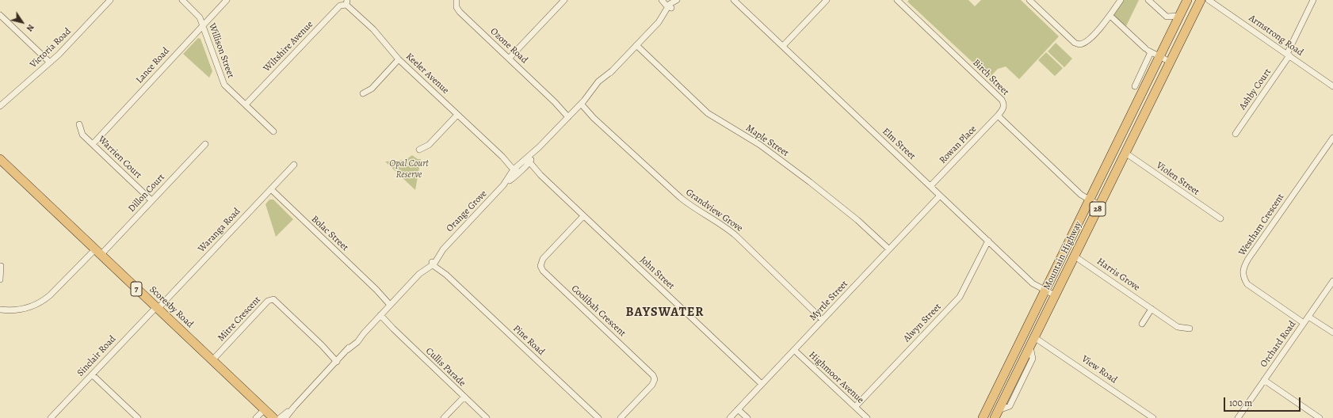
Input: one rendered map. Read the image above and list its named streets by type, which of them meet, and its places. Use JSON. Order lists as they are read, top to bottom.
{
  "streets": {
    "main road": [
      "28",
      "Mountain Highway",
      "7",
      "Scoresby Road"
    ],
    "street": [
      "Armstrong Road",
      "Ozone Road",
      "Wiltshire Avenue",
      "Victoria Road",
      "Willison Street",
      "Lance Road",
      "Keeler Avenue",
      "Birch Street",
      "Ashby Court",
      "Maple Street",
      "Elm Street",
      "Rowan Place",
      "Warrien Court",
      "Violen Street",
      "Dillon Court",
      "Grandview Grove",
      "Orange Grove",
      "Westham Crescent",
      "Waranga Road",
      "Bolac Street",
      "John Street",
      "Harris Grove",
      "Myrtle Street",
      "Coolibah Crescent",
      "Mitre Crescent",
      "Alwyn Street",
      "Pine Road",
      "Orchard Road",
      "Sinclair Road",
      "Cullis Parade",
      "View Road",
      "Highmoor Avenue"
    ]
  },
  "crossings": [
    ["Armstrong Road", "Ashby Court"],
    ["Ozone Road", "Orange Grove"],
    ["Wiltshire Avenue", "Willison Street"],
    ["Wiltshire Avenue", "Keeler Avenue"],
    ["Willison Street", "Lance Road"],
    ["Lance Road", "Warrien Court"],
    ["Keeler Avenue", "Orange Grove"],
    ["Birch Street", "Rowan Place"],
    ["Maple Street", "Orange Grove"],
    ["Maple Street", "Myrtle Street"],
    ["Elm Street", "Rowan Place"],
    ["Elm Street", "Mountain Highway"],
    ["Elm Street", "Myrtle Street"],
    ["Elm Street", "Alwyn Street"],
    ["Warrien Court", "Dillon Court"],
    ["Violen Street", "Mountain Highway"],
    ["Dillon Court", "Scoresby Road"],
    ["Grandview Grove", "Orange Grove"],
    ["Grandview Grove", "Myrtle Street"],
    ["Orange Grove", "Bolac Street"],
    ["Orange Grove", "John Street"],
    ["Orange Grove", "Mitre Crescent"],
    ["Orange Grove", "Pine Road"],
    ["Orange Grove", "Cullis Parade"],
    ["Westham Crescent", "Orchard Road"],
    ["Waranga Road", "Bolac Street"],
    ["Waranga Road", "Scoresby Road"],
    ["Waranga Road", "Sinclair Road"],
    ["Mountain Highway", "Harris Grove"],
    ["Mountain Highway", "View Road"],
    ["John Street", "Myrtle Street"],
    ["John Street", "Coolibah Crescent"],
    ["Myrtle Street", "Highmoor Avenue"],
    ["Scoresby Road", "Mitre Crescent"],
    ["Scoresby Road", "Sinclair Road"],
    ["Alwyn Street", "Highmoor Avenue"]
  ],
  "districts": ["BAYSWATER"],
  "parks": ["Opal Court Reserve"],
  "scale_bar": "100 m",
  "north": "bottom right"
}
